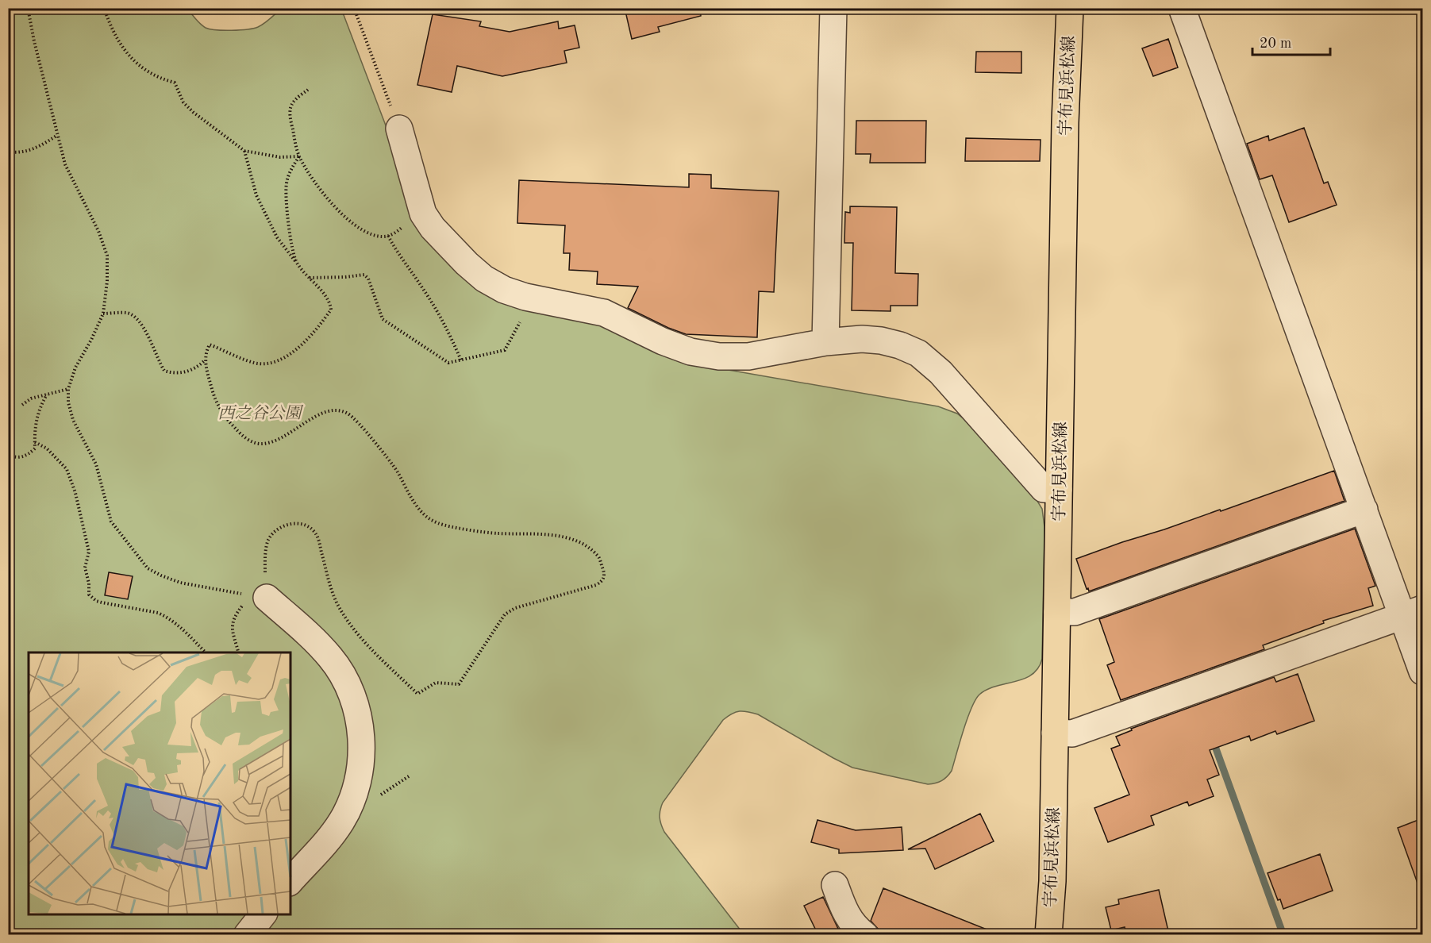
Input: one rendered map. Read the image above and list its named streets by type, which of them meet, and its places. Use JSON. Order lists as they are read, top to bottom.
{
  "streets": {
    "main road": ["宇布見浜松線"]
  },
  "parks": ["西之谷公園"],
  "scale_bar": "20 m"
}
